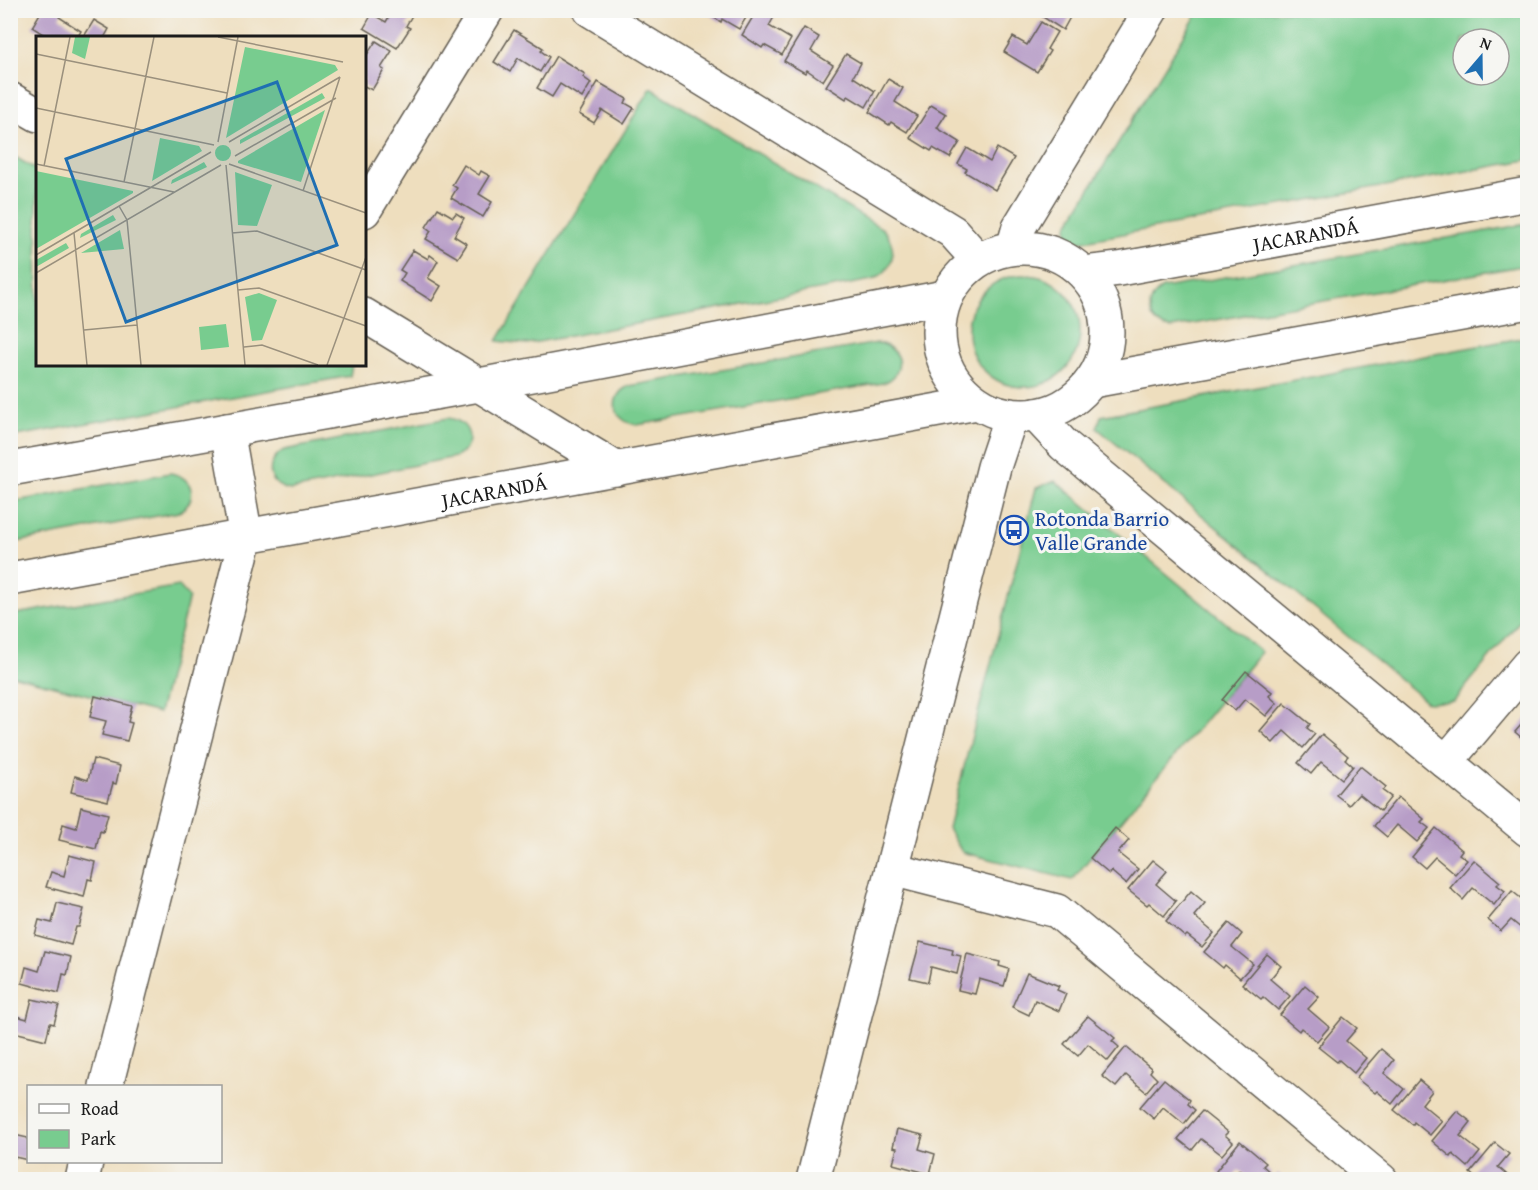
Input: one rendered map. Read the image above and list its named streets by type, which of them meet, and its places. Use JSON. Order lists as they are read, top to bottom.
{
  "streets": {
    "street": ["JACARANDÁ"]
  },
  "places": {
    "bus stop": ["Rotonda Barrio Valle Grande"]
  },
  "legend": ["Road", "Park"],
  "north": "top"
}
